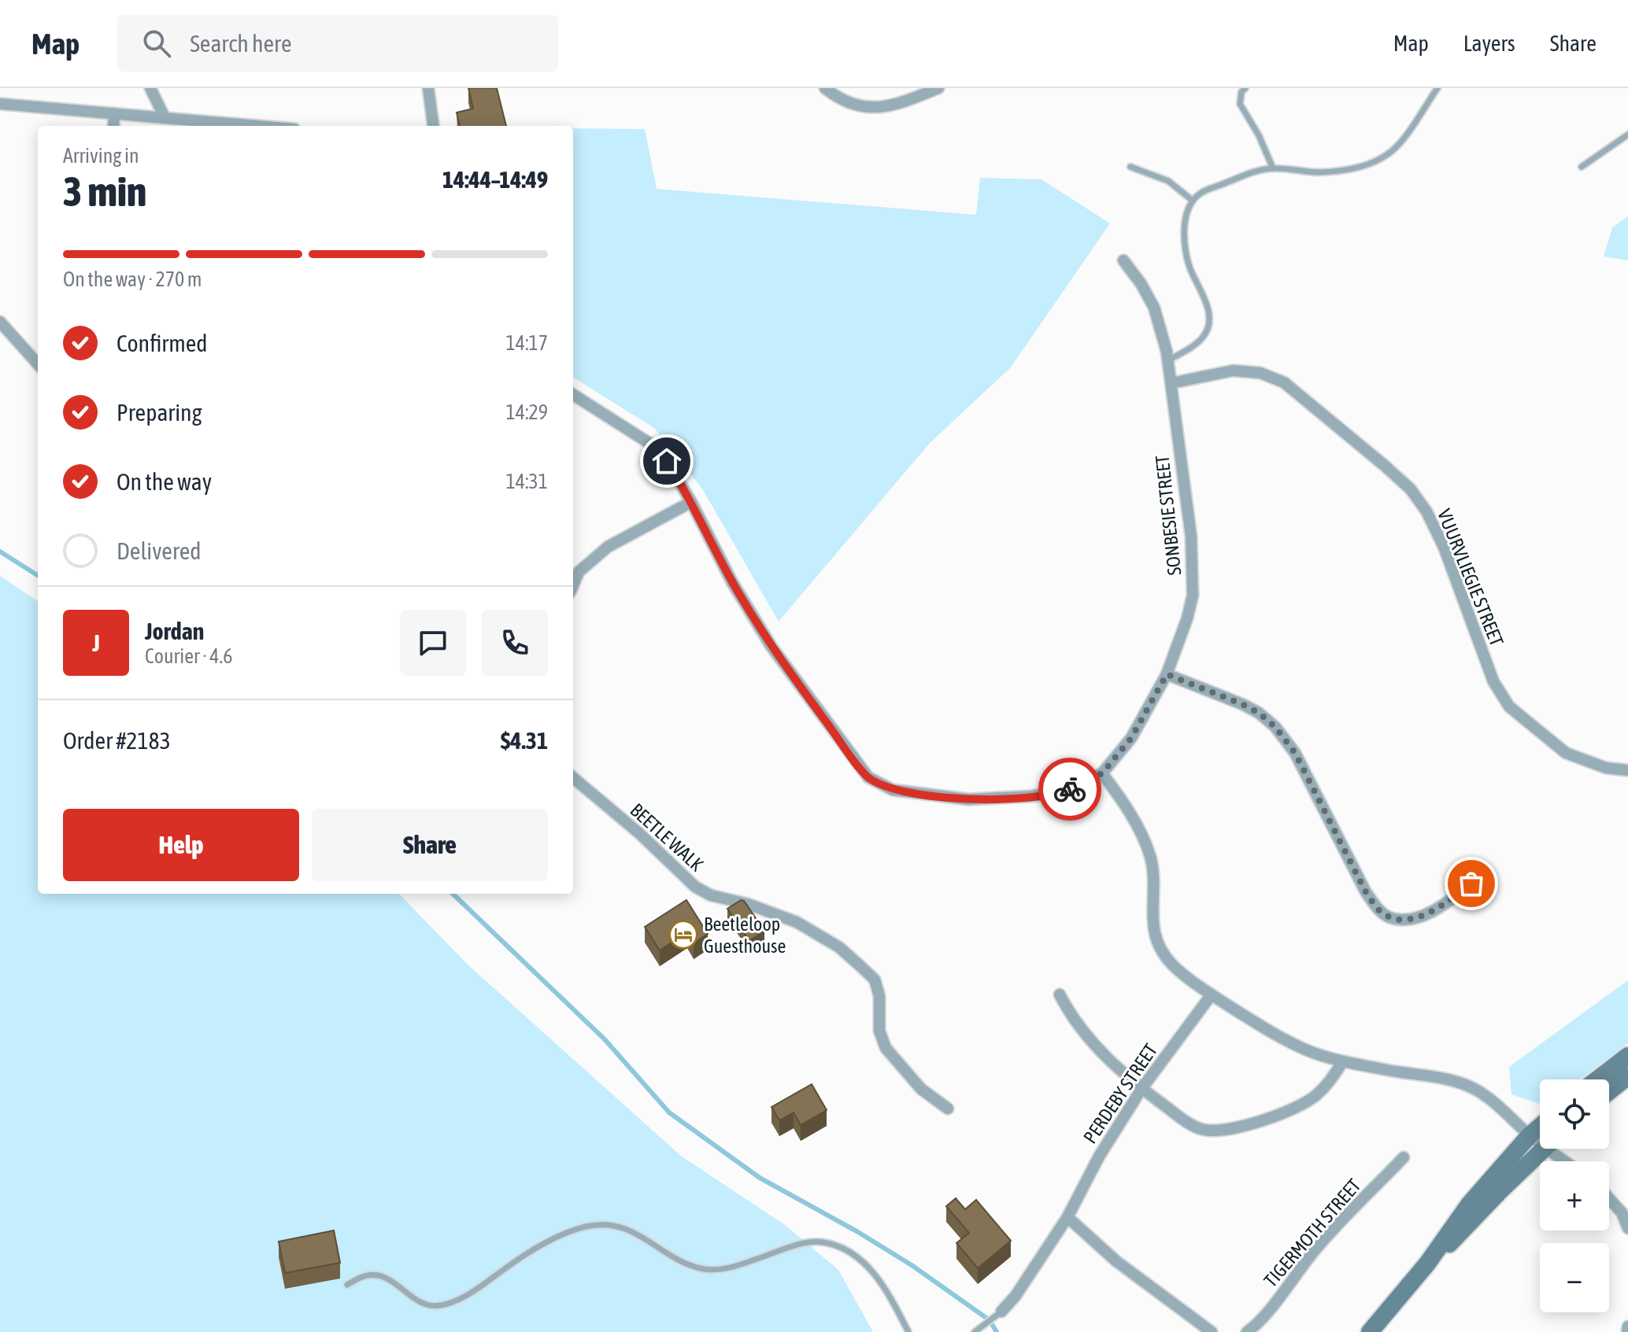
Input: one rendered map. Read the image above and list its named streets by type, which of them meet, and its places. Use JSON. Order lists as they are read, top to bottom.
{
  "streets": {
    "street": [
      "SONBESIE STREET",
      "VUURVLIEGIE STREET",
      "BEETLE WALK",
      "PERDEBY STREET",
      "TIGERMOTH STREET"
    ]
  },
  "crossings": [
    ["SONBESIE STREET", "VUURVLIEGIE STREET"]
  ],
  "places": {
    "hotel": ["Beetleloop Guesthouse"]
  },
  "page": {
    "header": "Map",
    "search": "Search here",
    "nav": ["Map", "Layers", "Share"],
    "heading": ["3 min", "Arriving in", "14:44–14:49"],
    "panel": [
      "Jordan",
      "Courier · 4.6",
      "Order #2183",
      "$4.31"
    ],
    "bar": "On the way · 270 m",
    "list": [
      ["Confirmed", "14:17"],
      ["Preparing", "14:29"],
      ["On the way", "14:31"],
      "Delivered"
    ],
    "round": "J",
    "buttons": ["Help", "Share"],
    "map_buttons": ["+", "−"]
  }
}
